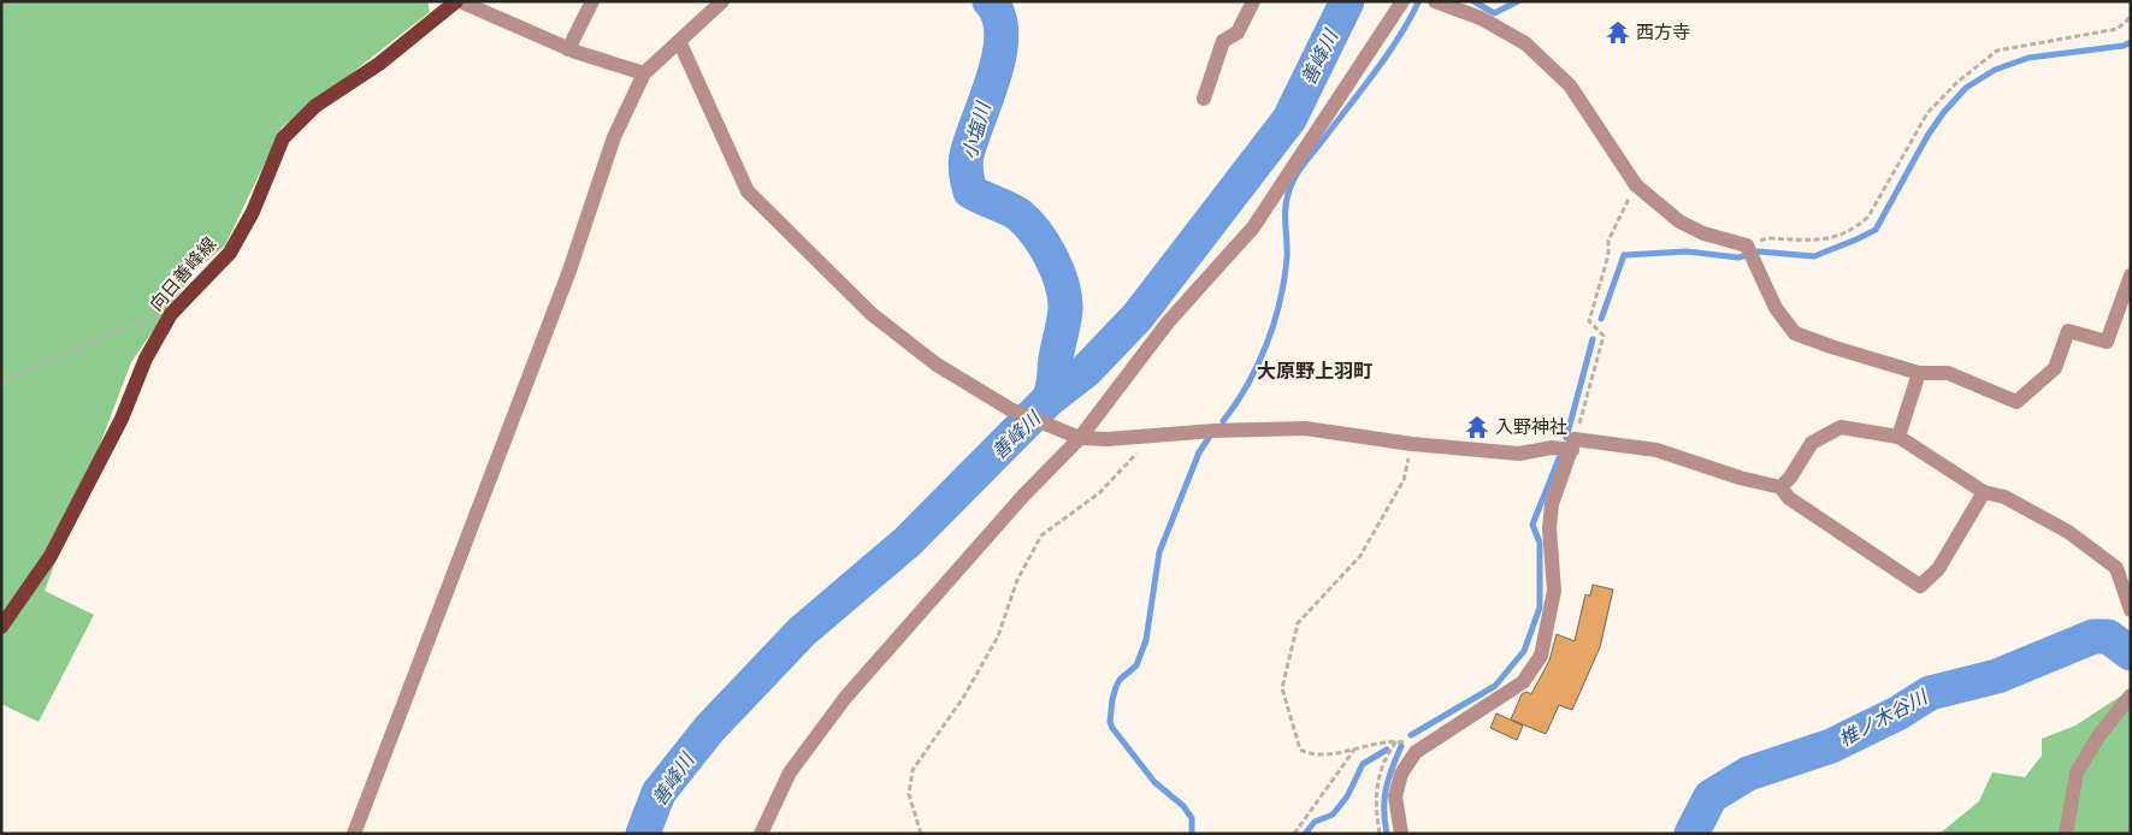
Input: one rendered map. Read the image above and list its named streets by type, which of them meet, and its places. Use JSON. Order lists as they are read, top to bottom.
{
  "streets": {
    "main road": ["向日善峰線"]
  },
  "districts": ["大原野上羽町"],
  "water": ["善峰川", "小塩川", "椎ノ木谷川"],
  "places": {
    "temple": ["西方寺", "入野神社"]
  }
}
